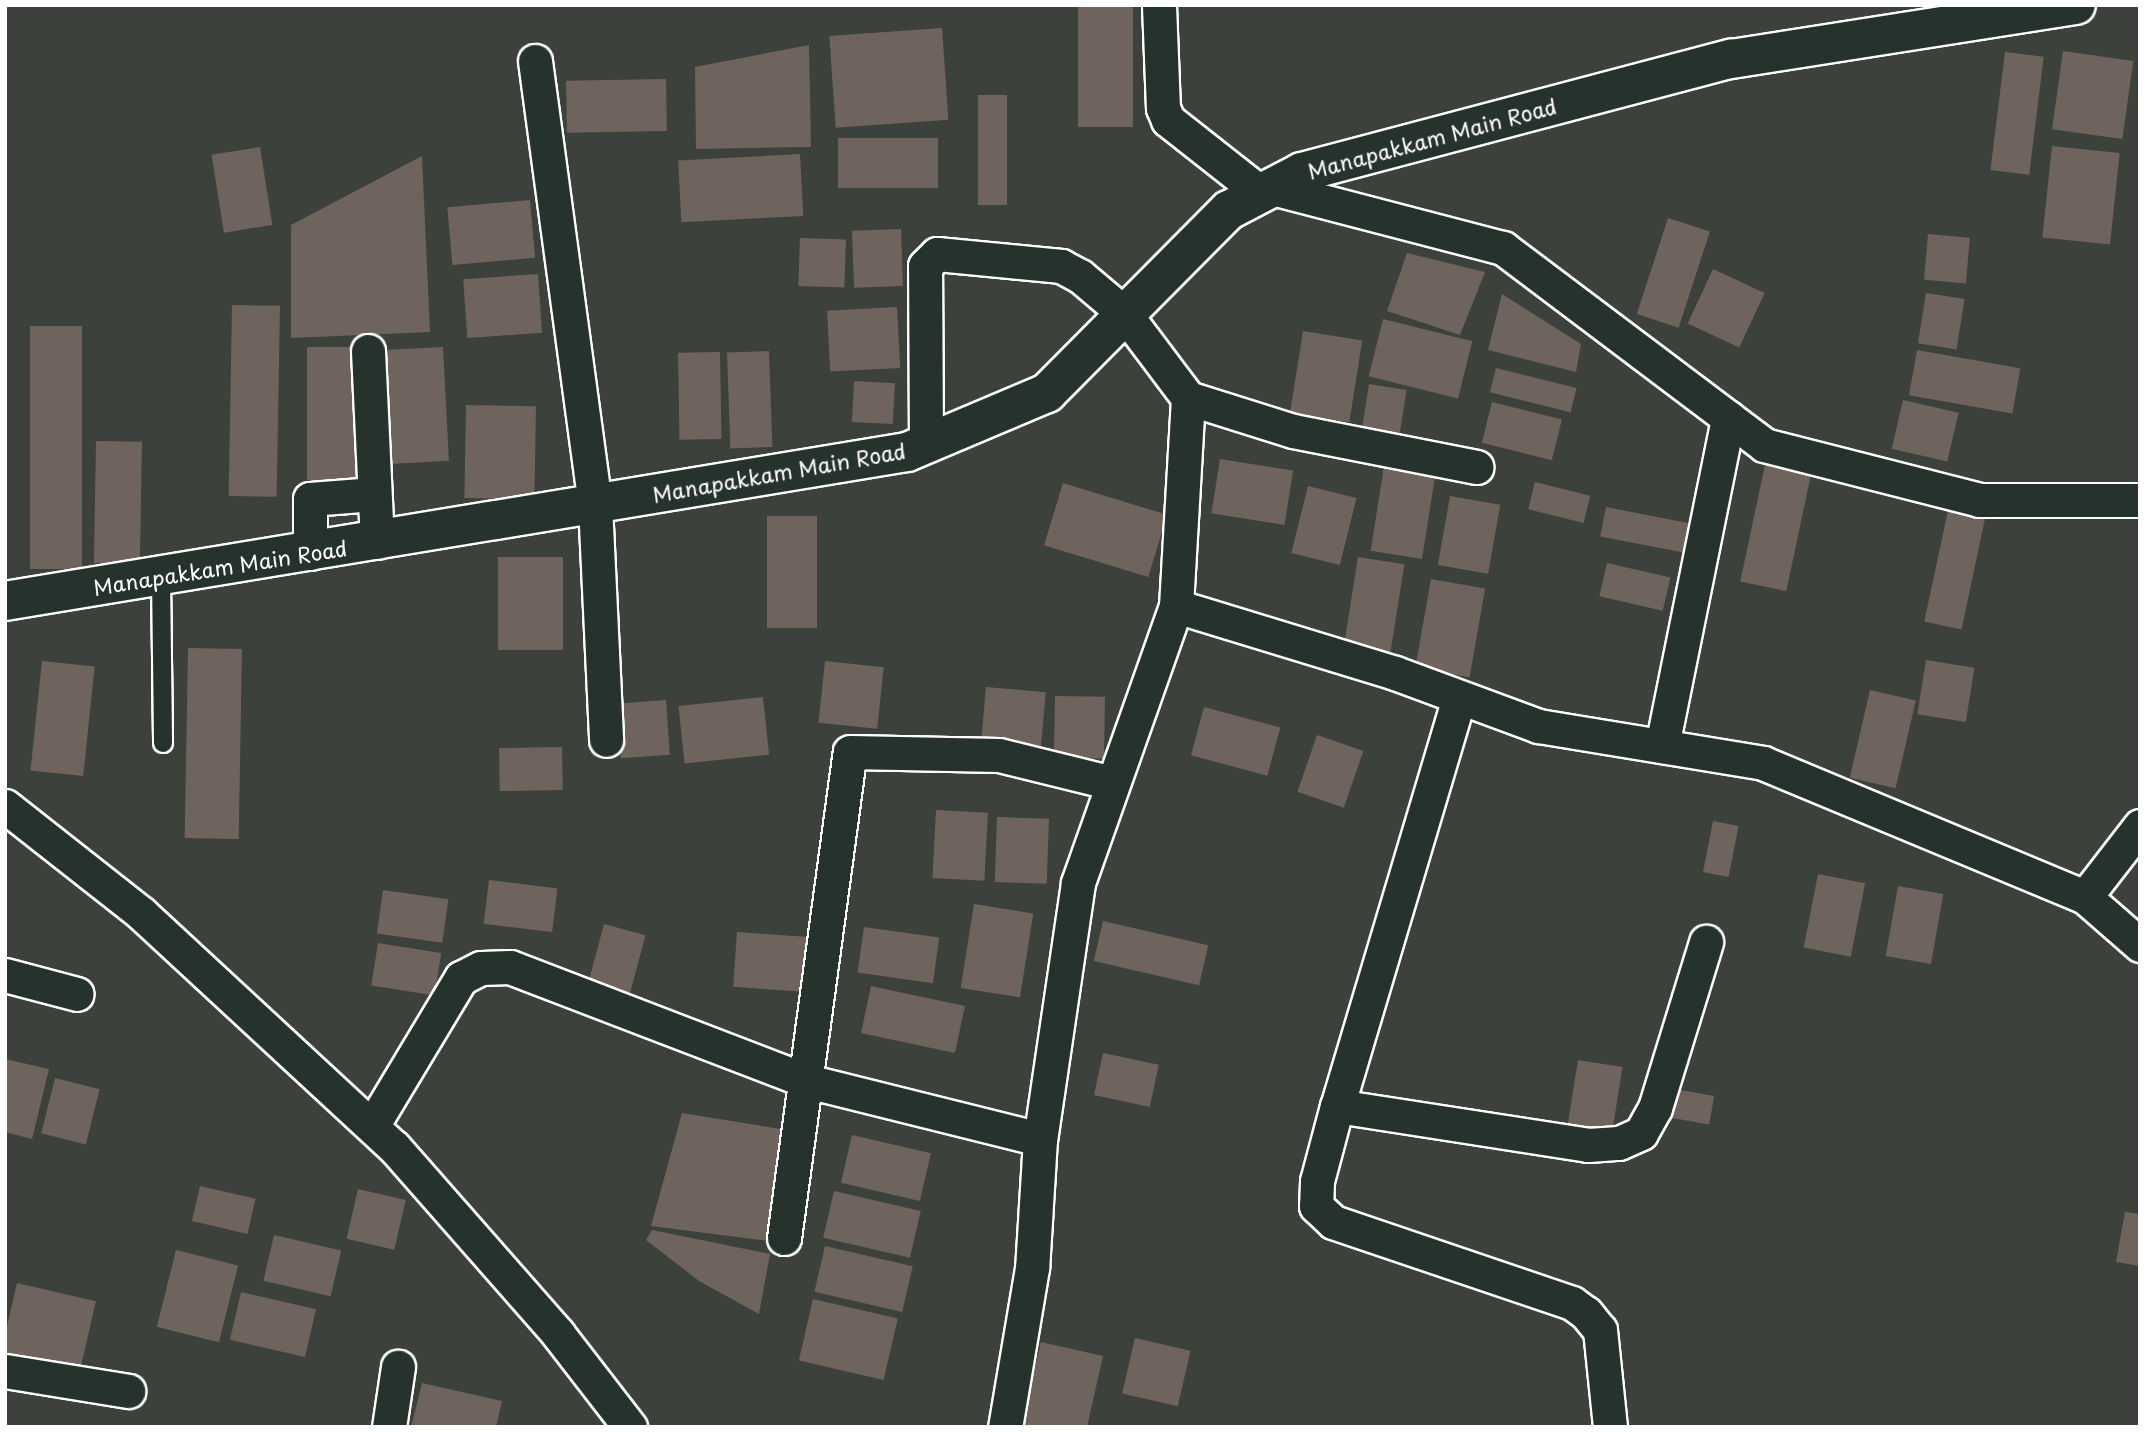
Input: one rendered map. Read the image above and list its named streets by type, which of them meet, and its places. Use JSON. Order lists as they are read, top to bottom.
{
  "streets": {
    "main road": ["Manapakkam Main Road"]
  }
}
